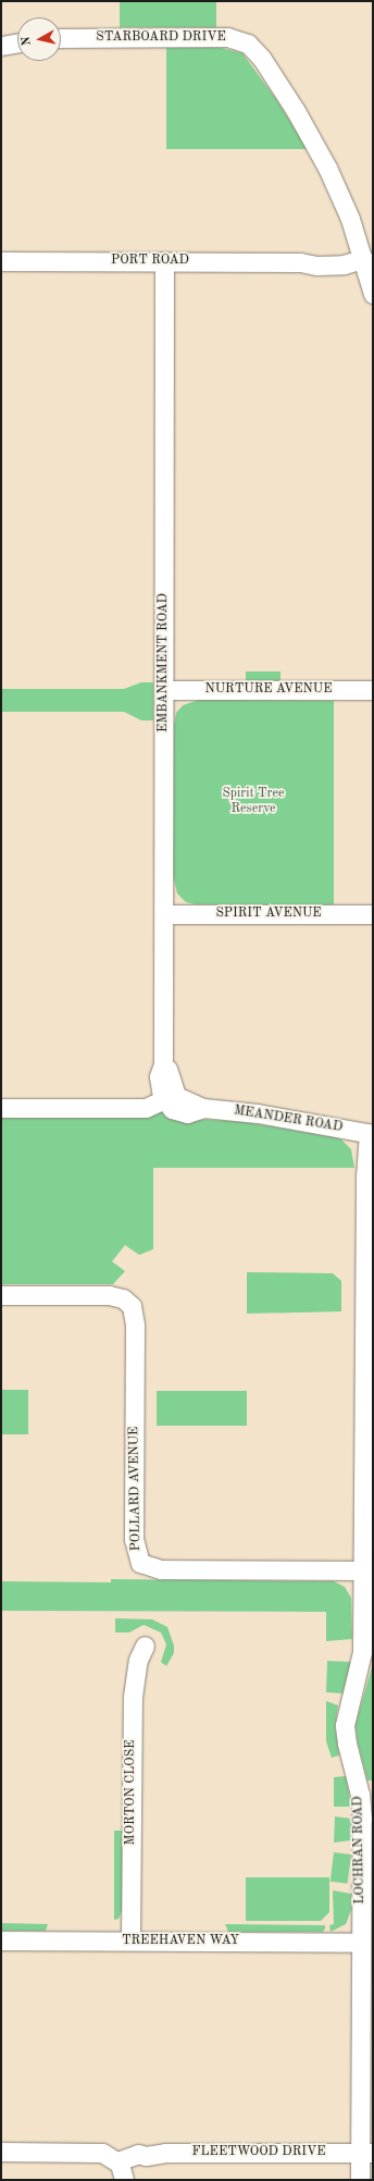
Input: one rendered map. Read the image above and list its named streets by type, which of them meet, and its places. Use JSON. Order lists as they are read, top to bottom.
{
  "streets": {
    "street": [
      "STARBOARD DRIVE",
      "PORT ROAD",
      "EMBANKMENT ROAD",
      "NURTURE AVENUE",
      "SPIRIT AVENUE",
      "MEANDER ROAD",
      "POLLARD AVENUE",
      "MORTON CLOSE",
      "LOCHRAN ROAD",
      "TREEHAVEN WAY",
      "FLEETWOOD DRIVE"
    ]
  },
  "crossings": [
    ["STARBOARD DRIVE", "PORT ROAD"],
    ["PORT ROAD", "EMBANKMENT ROAD"],
    ["EMBANKMENT ROAD", "NURTURE AVENUE"],
    ["EMBANKMENT ROAD", "SPIRIT AVENUE"],
    ["EMBANKMENT ROAD", "MEANDER ROAD"],
    ["MEANDER ROAD", "LOCHRAN ROAD"],
    ["POLLARD AVENUE", "LOCHRAN ROAD"],
    ["MORTON CLOSE", "TREEHAVEN WAY"],
    ["LOCHRAN ROAD", "TREEHAVEN WAY"],
    ["LOCHRAN ROAD", "FLEETWOOD DRIVE"]
  ],
  "parks": ["Spirit Tree Reserve"],
  "north": "left"
}
